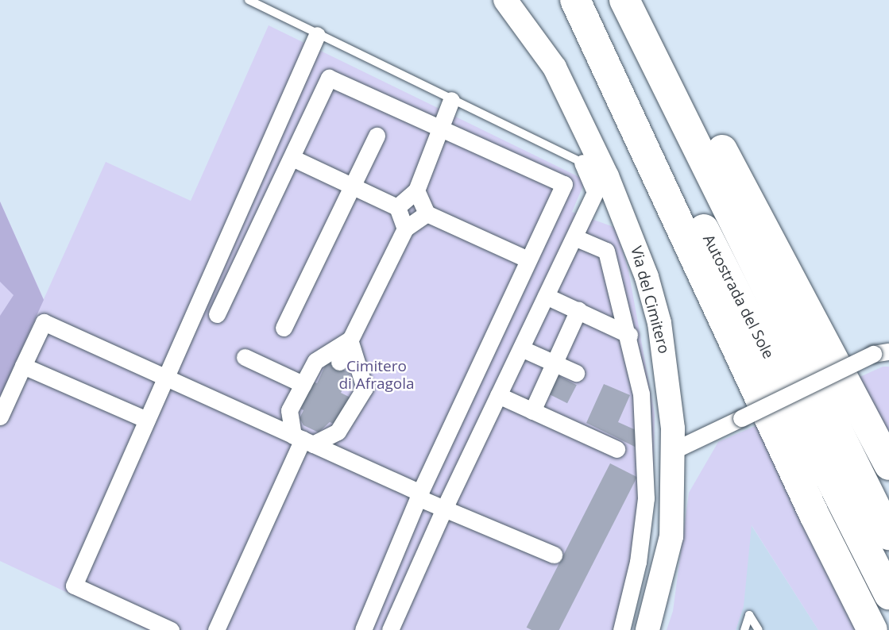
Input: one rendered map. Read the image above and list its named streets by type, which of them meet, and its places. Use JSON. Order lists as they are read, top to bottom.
{
  "streets": {
    "highway": ["Autostrada del Sole"],
    "main road": ["Via del Cimitero"]
  },
  "parks": ["Cimitero di Afragola"]
}
